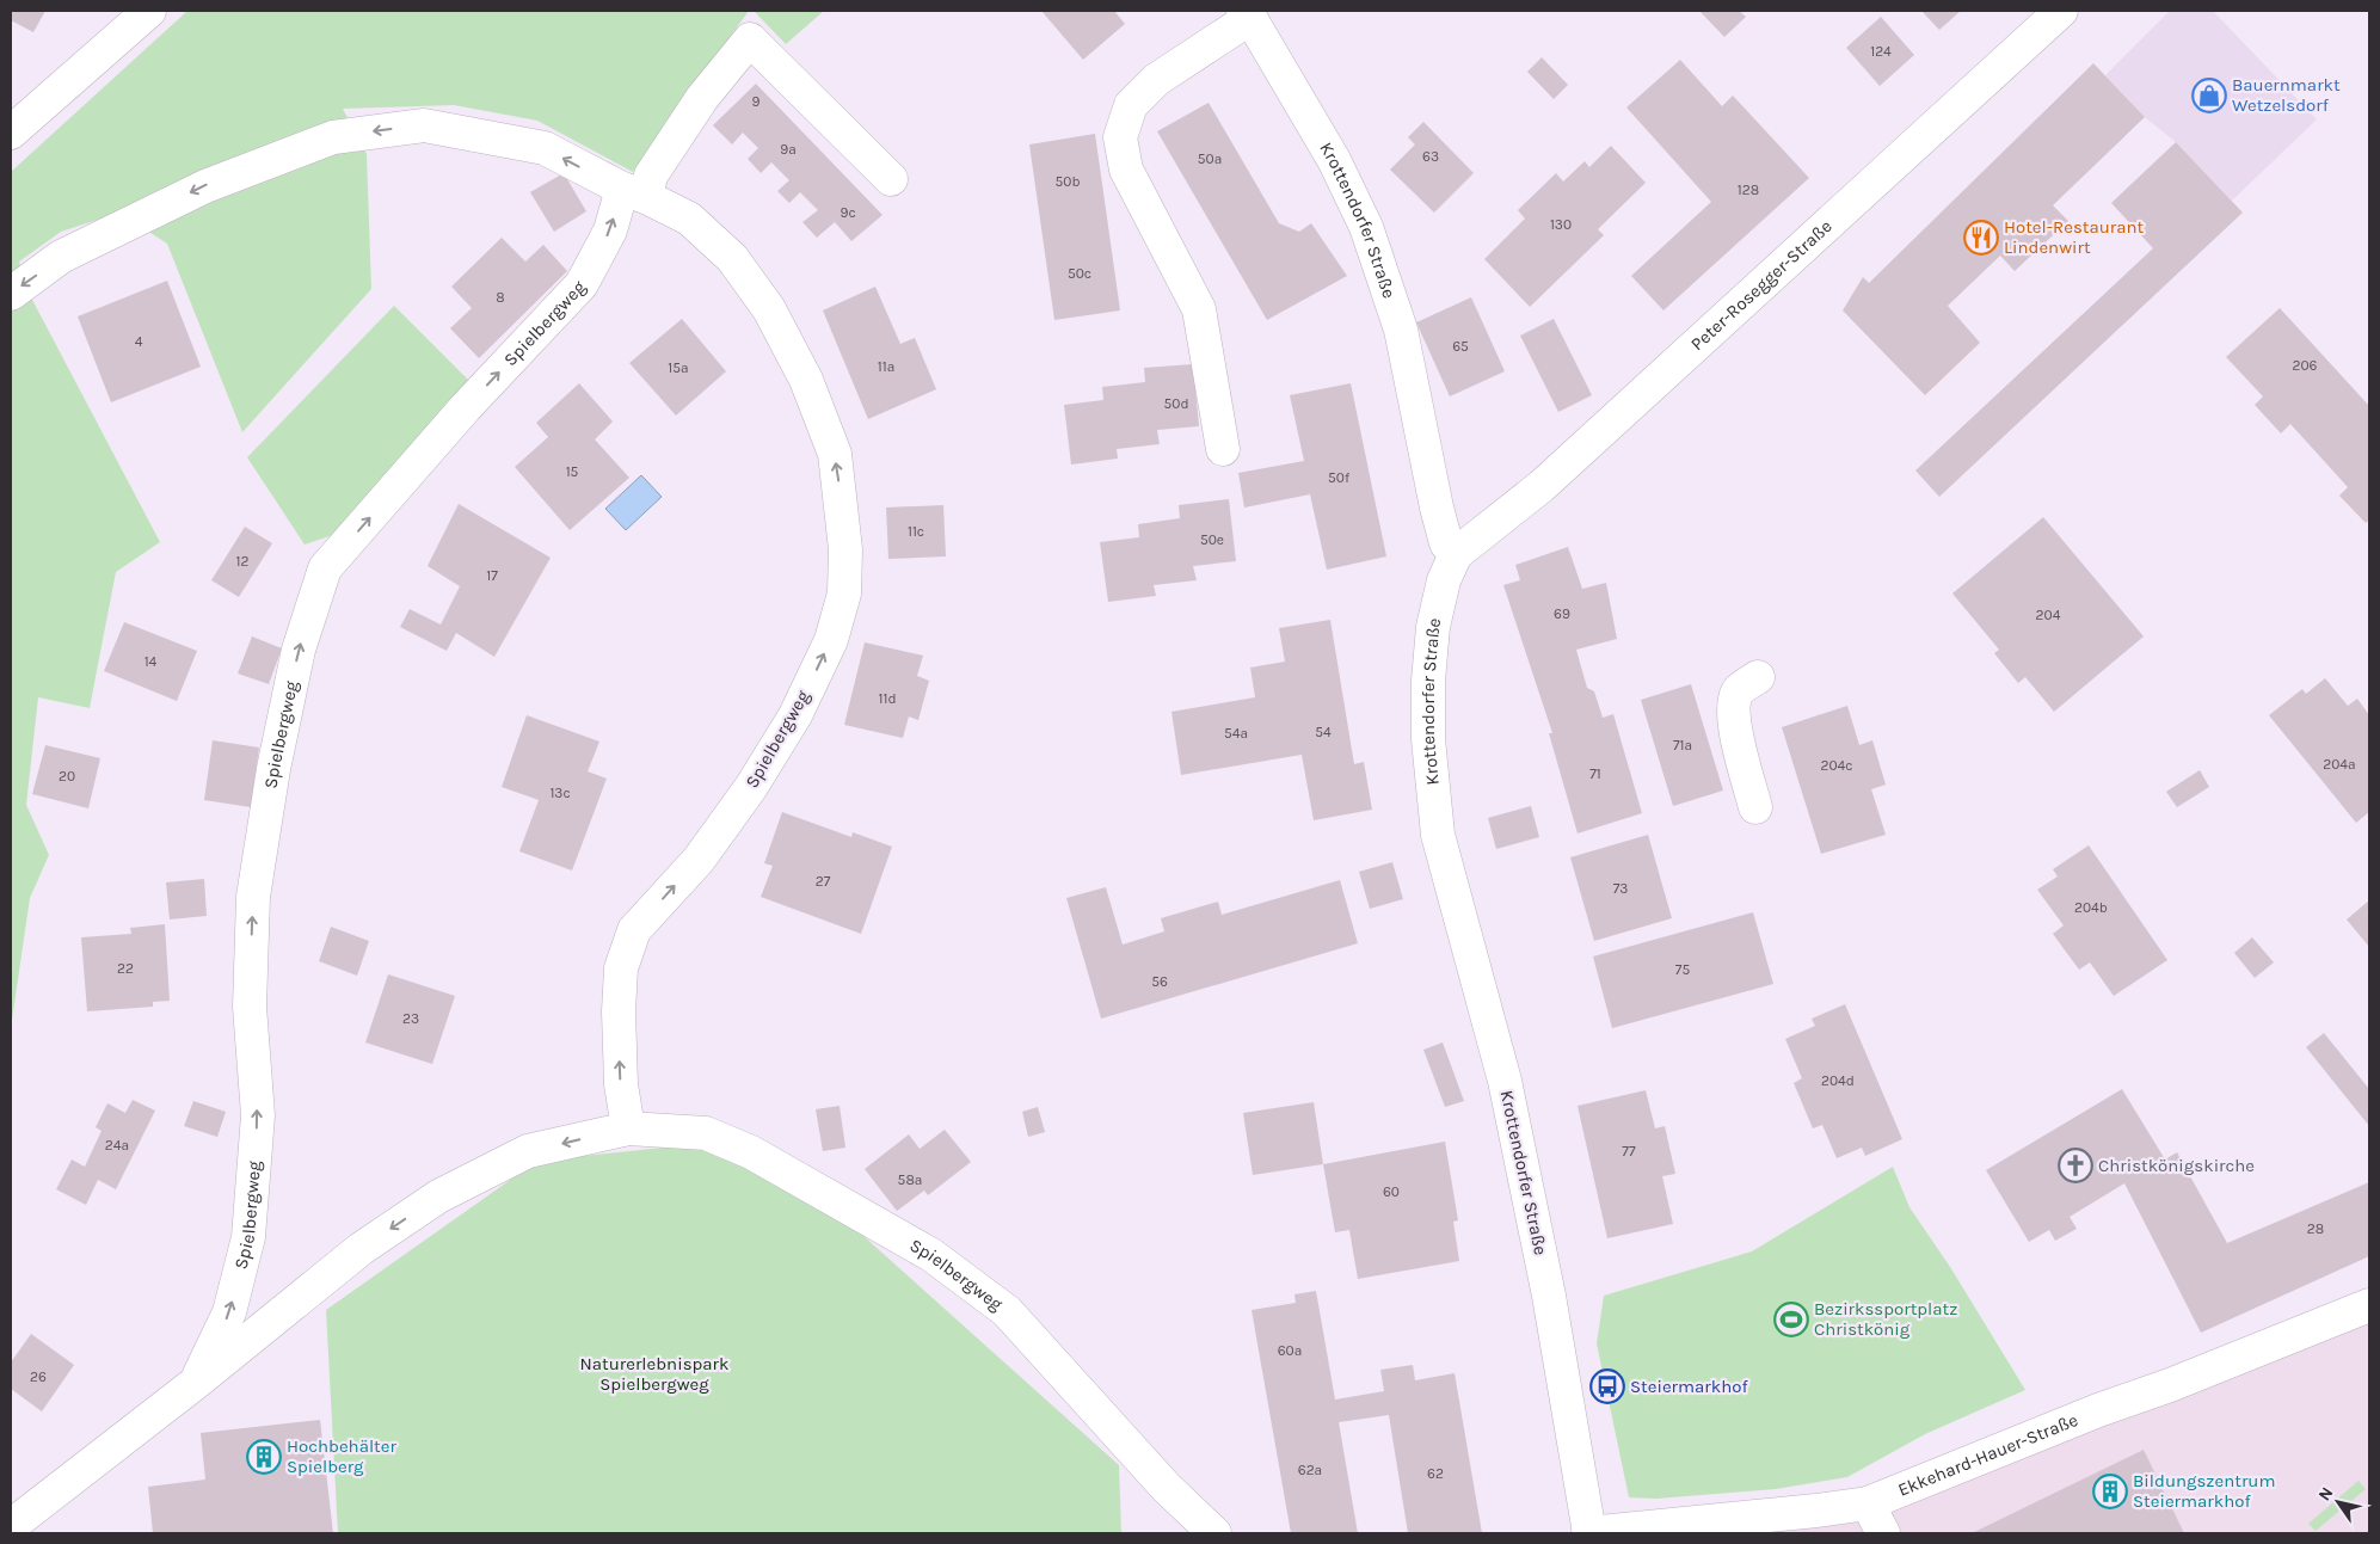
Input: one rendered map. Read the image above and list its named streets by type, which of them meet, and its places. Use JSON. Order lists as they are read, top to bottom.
{
  "streets": {
    "street": [
      "Krottendorfer Straße",
      "Peter-Rosegger-Straße",
      "Spielbergweg",
      "Ekkehard-Hauer-Straße"
    ]
  },
  "crossings": [
    ["Krottendorfer Straße", "Peter-Rosegger-Straße"],
    ["Krottendorfer Straße", "Ekkehard-Hauer-Straße"]
  ],
  "parks": ["Naturerlebnispark Spielbergweg"],
  "places": {
    "shop": ["Bauernmarkt Wetzelsdorf"],
    "restaurant": ["Hotel-Restaurant Lindenwirt"],
    "church": ["Christkönigskirche"],
    "sports": ["Bezirkssportplatz Christkönig"],
    "bus stop": ["Steiermarkhof"],
    "building": ["Hochbehälter Spielberg", "Bildungszentrum Steiermarkhof"]
  },
  "house_numbers": [
    "124",
    "9",
    "9a",
    "63",
    "50a",
    "50b",
    "128",
    "9c",
    "130",
    "50c",
    "8",
    "4",
    "65",
    "206",
    "11a",
    "15a",
    "50d",
    "15",
    "50f",
    "11c",
    "50e",
    "12",
    "17",
    "69",
    "204",
    "14",
    "11d",
    "54",
    "54a",
    "71a",
    "204a",
    "204c",
    "71",
    "20",
    "13c",
    "27",
    "73",
    "204b",
    "22",
    "75",
    "56",
    "23",
    "204d",
    "24a",
    "77",
    "58a",
    "60",
    "28",
    "60a",
    "26",
    "62a",
    "62"
  ],
  "north": "top left"
}
